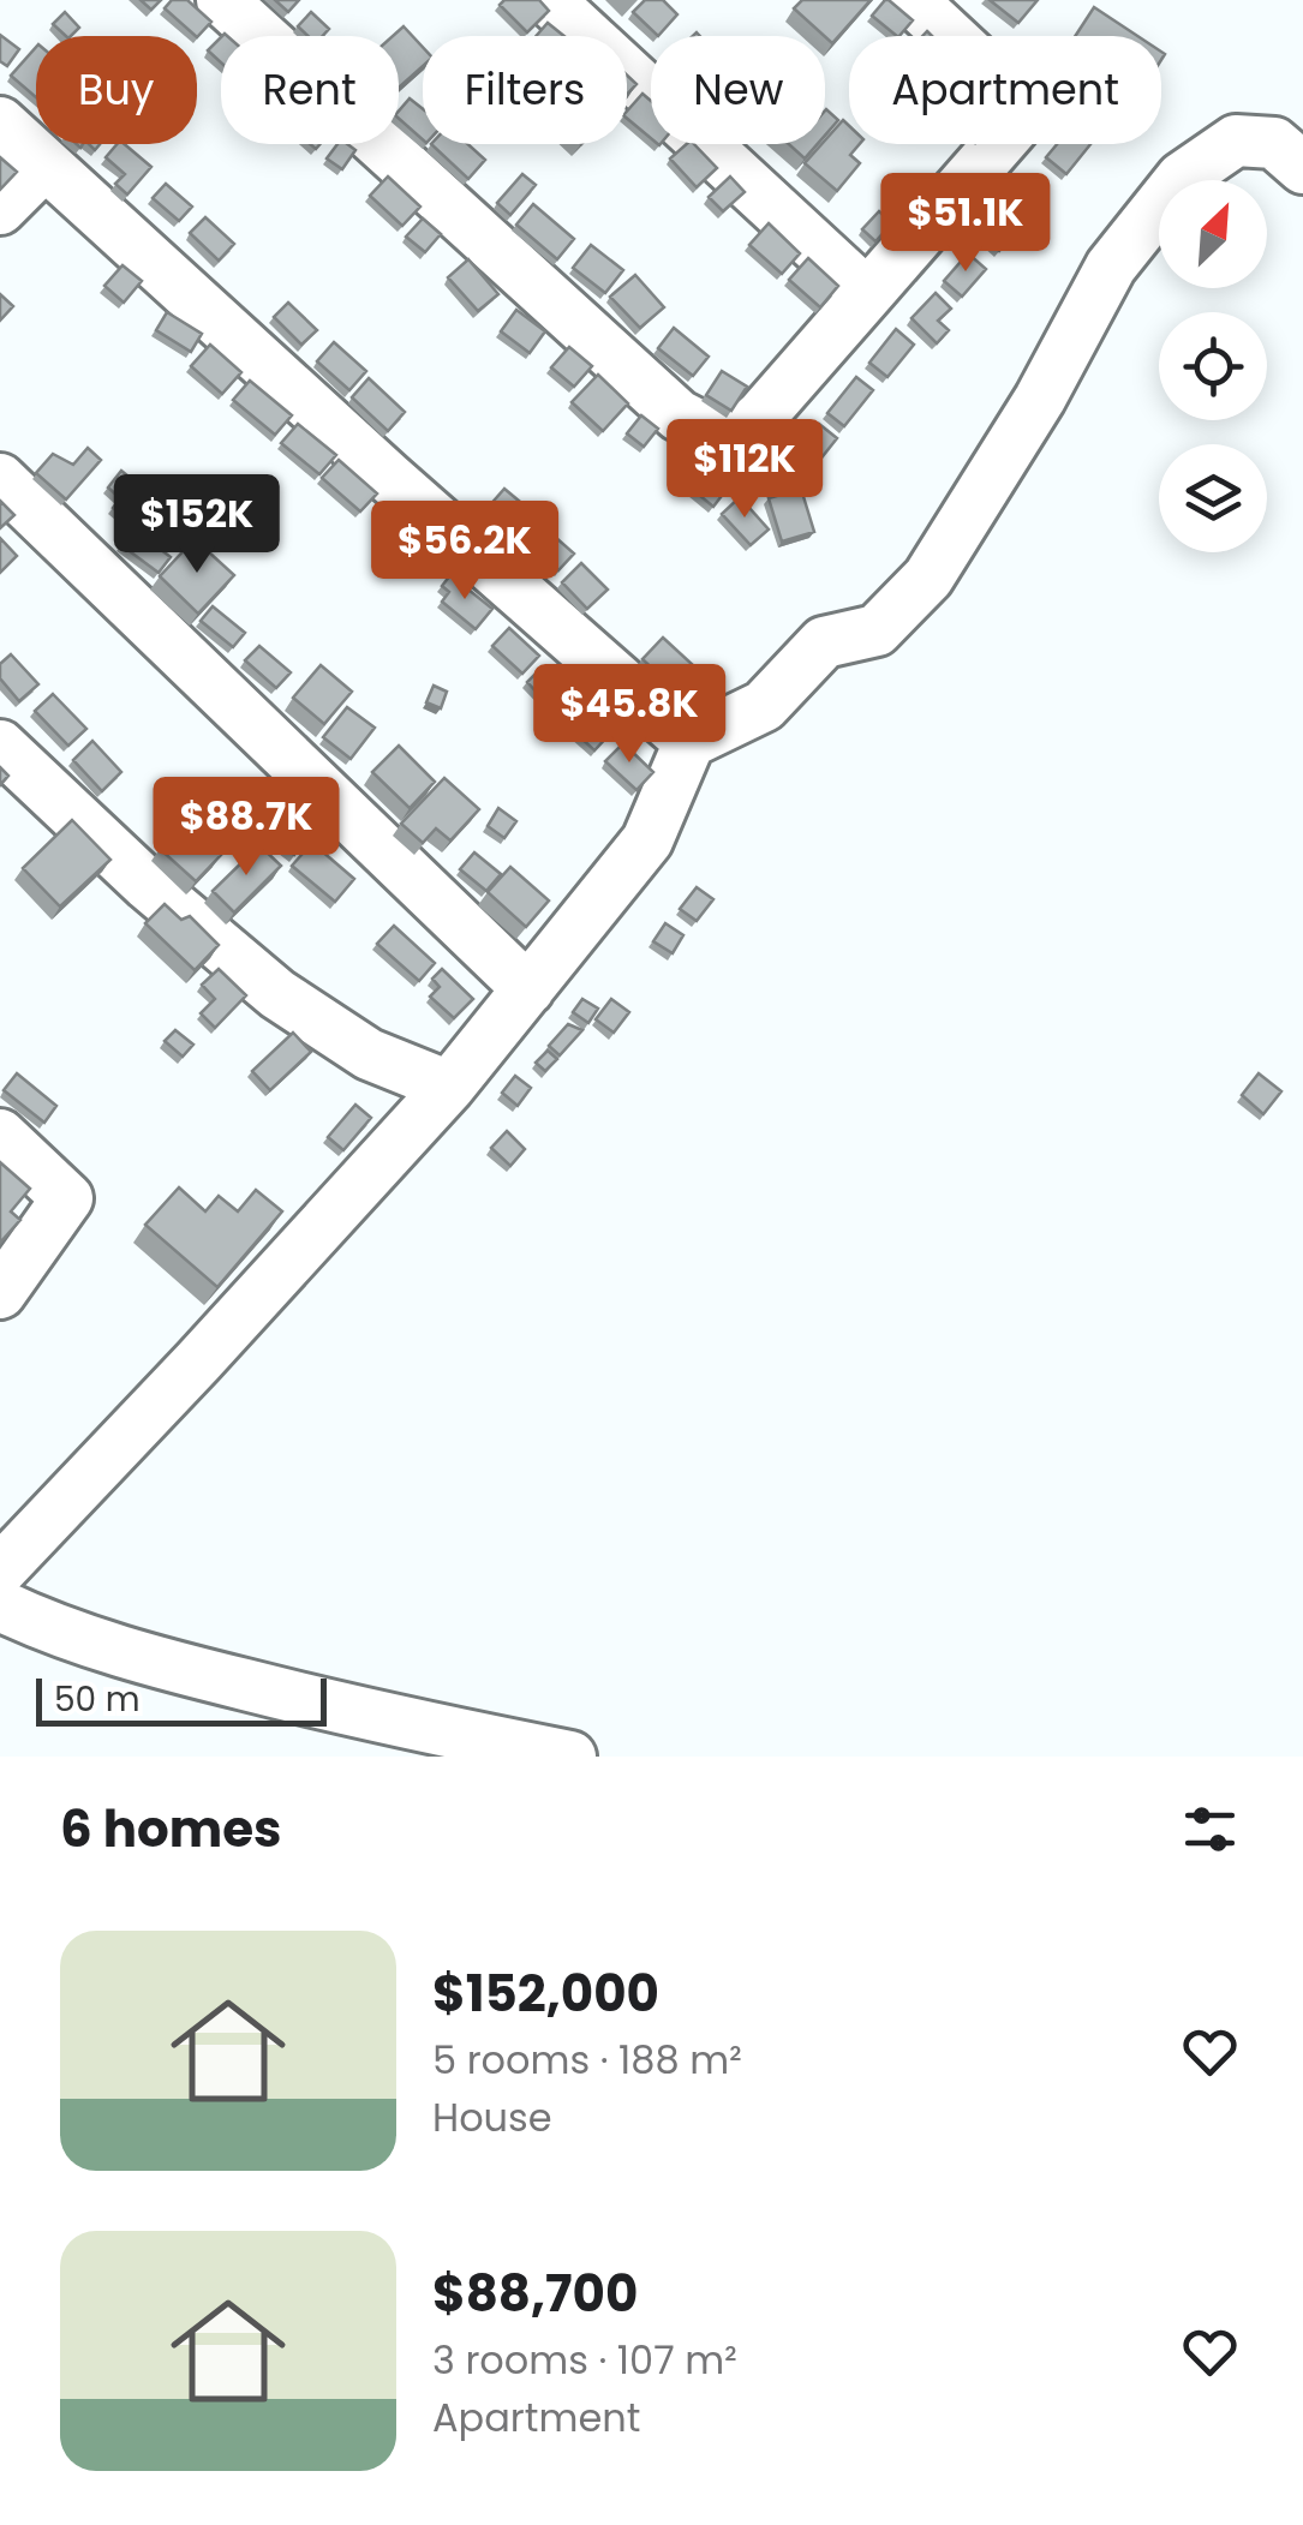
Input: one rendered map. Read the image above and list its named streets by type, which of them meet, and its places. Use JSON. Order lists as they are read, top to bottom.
{
  "scale_bar": "50 m",
  "north": "top right",
  "page": {
    "chip": [
      "Buy",
      "Rent",
      "Filters",
      "New",
      "Apartment"
    ],
    "price": [
      "$51.1K",
      "$112K",
      "$152K",
      "$56.2K",
      "$45.8K",
      "$88.7K"
    ],
    "scale": "50 m",
    "heading": "6 homes",
    "list": [
      {
        "name": "$152,000",
        "note": "5 rooms · 188 m² · House"
      },
      {
        "name": "$88,700",
        "note": "3 rooms · 107 m² · Apartment"
      }
    ]
  }
}
